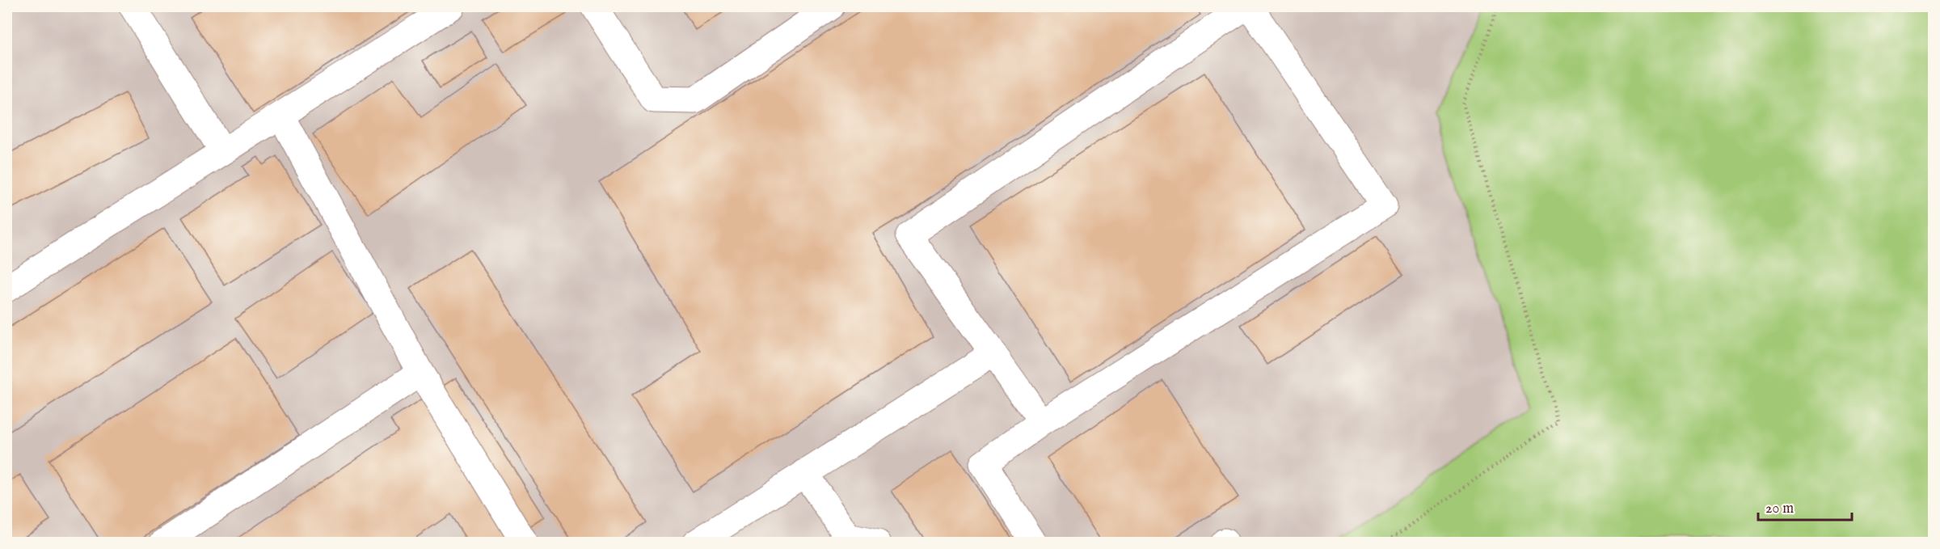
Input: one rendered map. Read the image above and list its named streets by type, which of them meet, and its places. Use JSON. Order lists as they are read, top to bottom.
{
  "scale_bar": "20 m"
}
